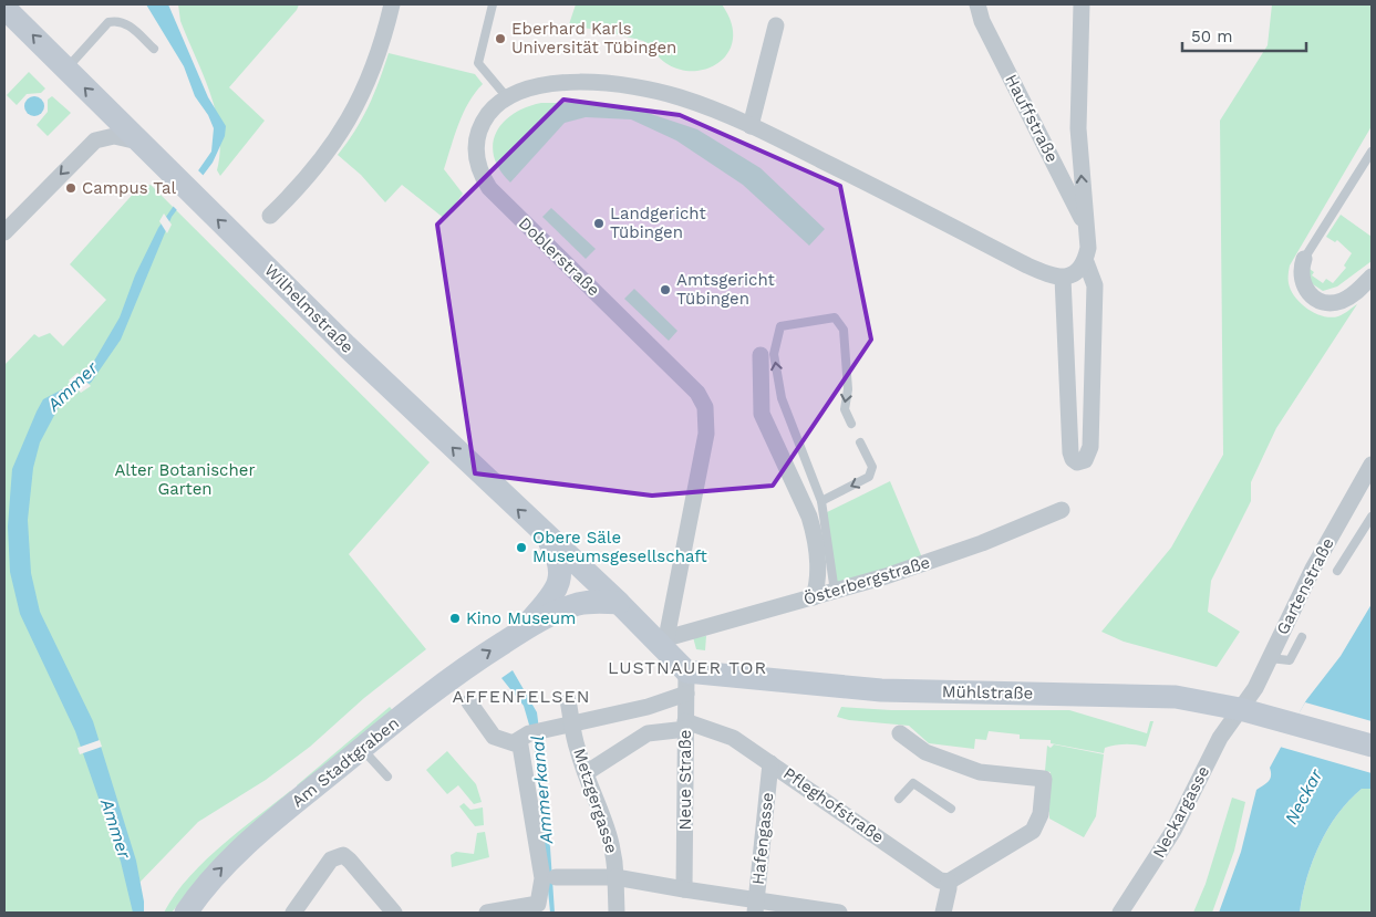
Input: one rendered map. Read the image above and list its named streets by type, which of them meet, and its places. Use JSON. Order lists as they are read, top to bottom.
{
  "streets": {
    "main road": ["Wilhelmstraße", "Mühlstraße", "Am Stadtgraben"],
    "street": [
      "Hauffstraße",
      "Doblerstraße",
      "Österbergstraße",
      "Gartenstraße",
      "Neue Straße",
      "Metzgergasse",
      "Pfleghofstraße",
      "Neckargasse",
      "Hafengasse"
    ]
  },
  "crossings": [
    ["Doblerstraße", "Wilhelmstraße"],
    ["Doblerstraße", "Österbergstraße"],
    ["Wilhelmstraße", "Österbergstraße"],
    ["Wilhelmstraße", "Mühlstraße"],
    ["Wilhelmstraße", "Am Stadtgraben"],
    ["Wilhelmstraße", "Neue Straße"],
    ["Gartenstraße", "Mühlstraße"],
    ["Gartenstraße", "Neckargasse"],
    ["Mühlstraße", "Neue Straße"],
    ["Mühlstraße", "Neckargasse"],
    ["Neue Straße", "Pfleghofstraße"],
    ["Pfleghofstraße", "Hafengasse"]
  ],
  "one_way": ["Wilhelmstraße", "Am Stadtgraben"],
  "districts": ["LUSTNAUER TOR", "AFFENFELSEN"],
  "water": ["Ammer", "Ammerkanal", "Neckar"],
  "parks": ["Alter Botanischer Garten"],
  "places": [
    "Eberhard Karls Universität Tübingen",
    "Campus Tal",
    "Landgericht Tübingen",
    "Amtsgericht Tübingen",
    "Obere Säle Museumsgesellschaft",
    "Kino Museum"
  ],
  "scale_bar": "50 m"
}
